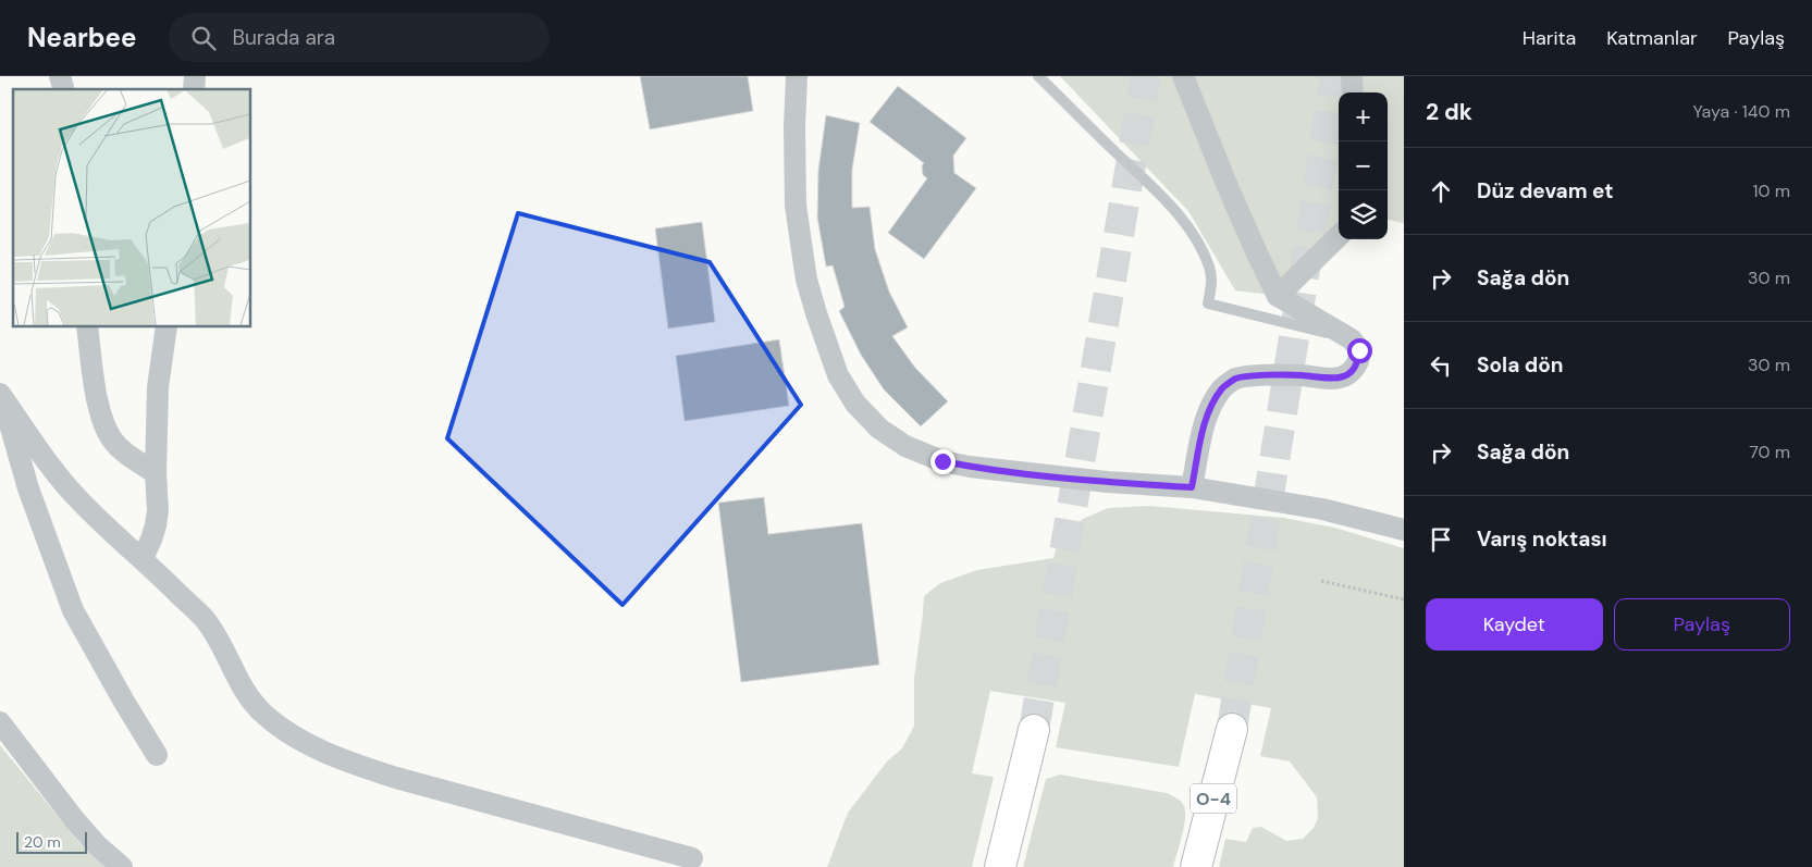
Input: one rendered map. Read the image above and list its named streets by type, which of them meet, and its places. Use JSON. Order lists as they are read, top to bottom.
{
  "streets": {
    "highway": ["O-4"]
  },
  "scale_bar": "20 m",
  "page": {
    "header": "Nearbee",
    "search": "Burada ara",
    "nav": ["Harita", "Katmanlar", "Paylaş"],
    "heading": ["2 dk", "Yaya · 140 m"],
    "map_buttons": ["+", "−"],
    "list": [
      ["Düz devam et", "10 m"],
      ["Sağa dön", "30 m"],
      ["Sola dön", "30 m"],
      ["Sağa dön", "70 m"],
      "Varış noktası"
    ],
    "buttons": ["Kaydet", "Paylaş"],
    "scale": "20 m"
  }
}
